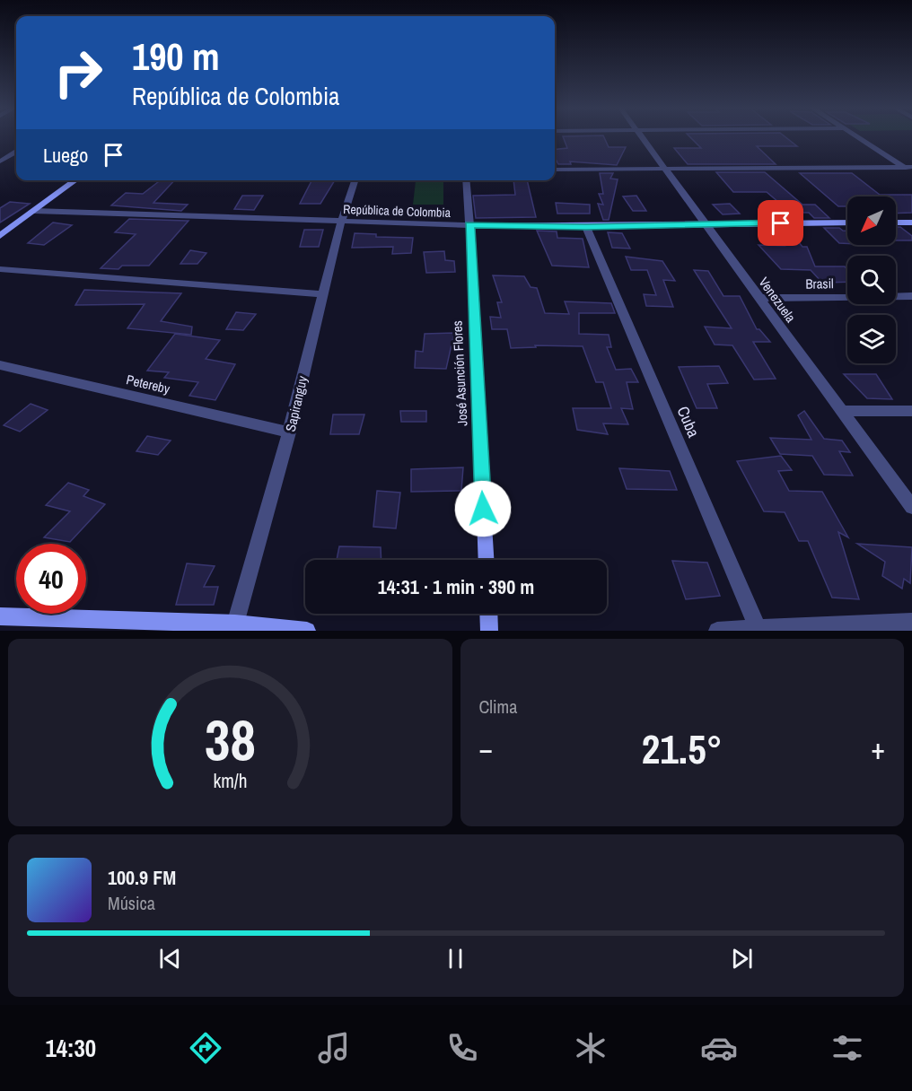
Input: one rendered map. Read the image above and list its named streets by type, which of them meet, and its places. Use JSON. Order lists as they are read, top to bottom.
{
  "streets": {
    "street": [
      "República de Colombia",
      "Brasil",
      "Venezuela",
      "José Asunción Flores",
      "Petereby",
      "Sapiranguy",
      "Cuba"
    ]
  },
  "crossings": [
    ["República de Colombia", "Venezuela"],
    ["República de Colombia", "José Asunción Flores"],
    ["República de Colombia", "Sapiranguy"],
    ["República de Colombia", "Cuba"],
    ["Brasil", "Venezuela"],
    ["Petereby", "Sapiranguy"]
  ],
  "north": "bottom left",
  "page": {
    "turn": ["190 m", "República de Colombia"],
    "then": "Luego",
    "limit": "40",
    "trip": "14:31 · 1 min · 390 m",
    "tile": "Clima",
    "heat": ["−", "21.5°", "+"],
    "song": ["100.9 FM", "Música"],
    "tabs": "14:30",
    "gauge": ["38", "km/h"]
  }
}
